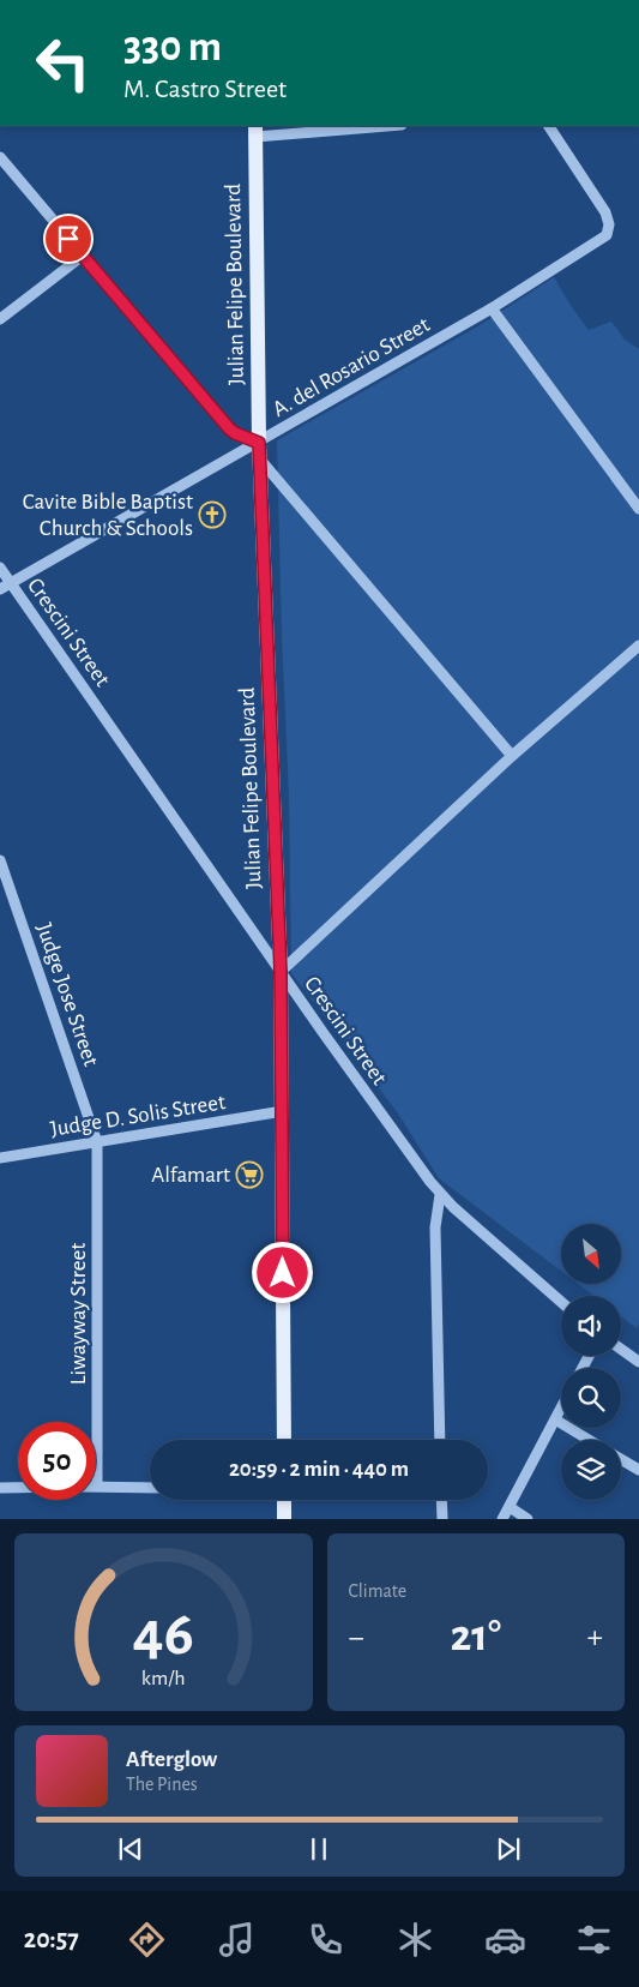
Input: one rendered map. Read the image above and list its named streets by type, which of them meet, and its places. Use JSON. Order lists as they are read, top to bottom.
{
  "streets": {
    "main road": ["Julian Felipe Boulevard"],
    "street": [
      "A. del Rosario Street",
      "Crescini Street",
      "Judge Jose Street",
      "Judge D. Solis Street",
      "Liwayway Street"
    ]
  },
  "crossings": [
    ["Julian Felipe Boulevard", "A. del Rosario Street"],
    ["Julian Felipe Boulevard", "Crescini Street"],
    ["Julian Felipe Boulevard", "Judge D. Solis Street"],
    ["A. del Rosario Street", "Crescini Street"],
    ["Judge Jose Street", "Judge D. Solis Street"],
    ["Judge Jose Street", "Liwayway Street"],
    ["Judge D. Solis Street", "Liwayway Street"]
  ],
  "places": {
    "church": ["Cavite Bible Baptist Church & Schools"],
    "supermarket": ["Alfamart"]
  },
  "north": "bottom right",
  "page": {
    "turn": ["330 m", "M. Castro Street"],
    "limit": "50",
    "trip": "20:59 · 2 min · 440 m",
    "tile": "Climate",
    "heat": ["−", "21°", "+"],
    "song": ["Afterglow", "The Pines"],
    "tabs": "20:57",
    "gauge": ["46", "km/h"]
  }
}
